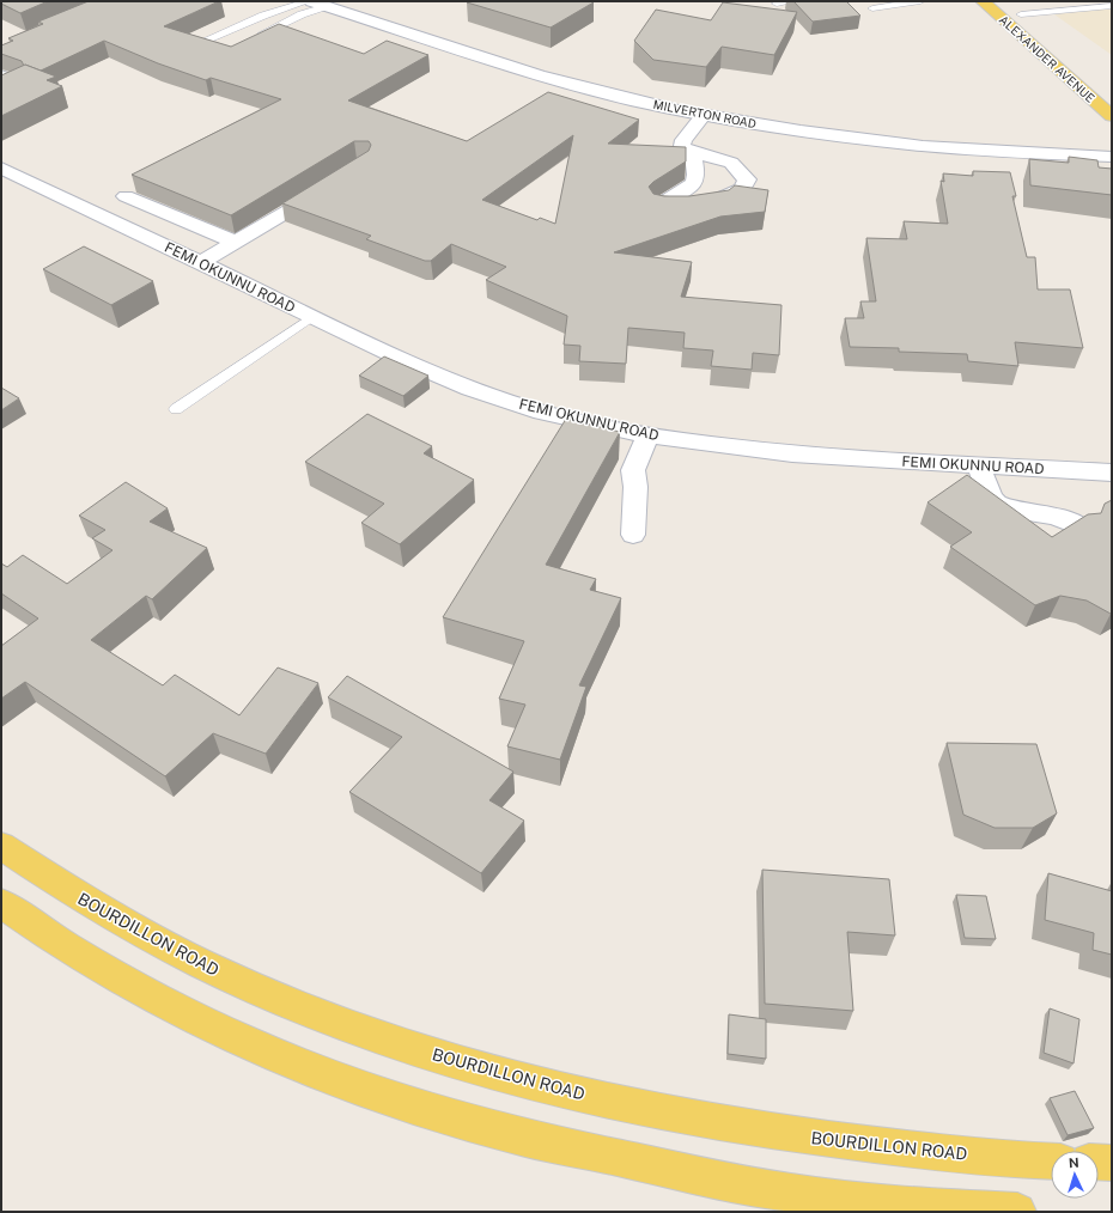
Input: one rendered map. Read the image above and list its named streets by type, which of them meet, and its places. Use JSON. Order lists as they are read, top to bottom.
{
  "streets": {
    "main road": ["ALEXANDER AVENUE", "BOURDILLON ROAD"],
    "street": ["MILVERTON ROAD", "FEMI OKUNNU ROAD"]
  },
  "north": "top"
}
